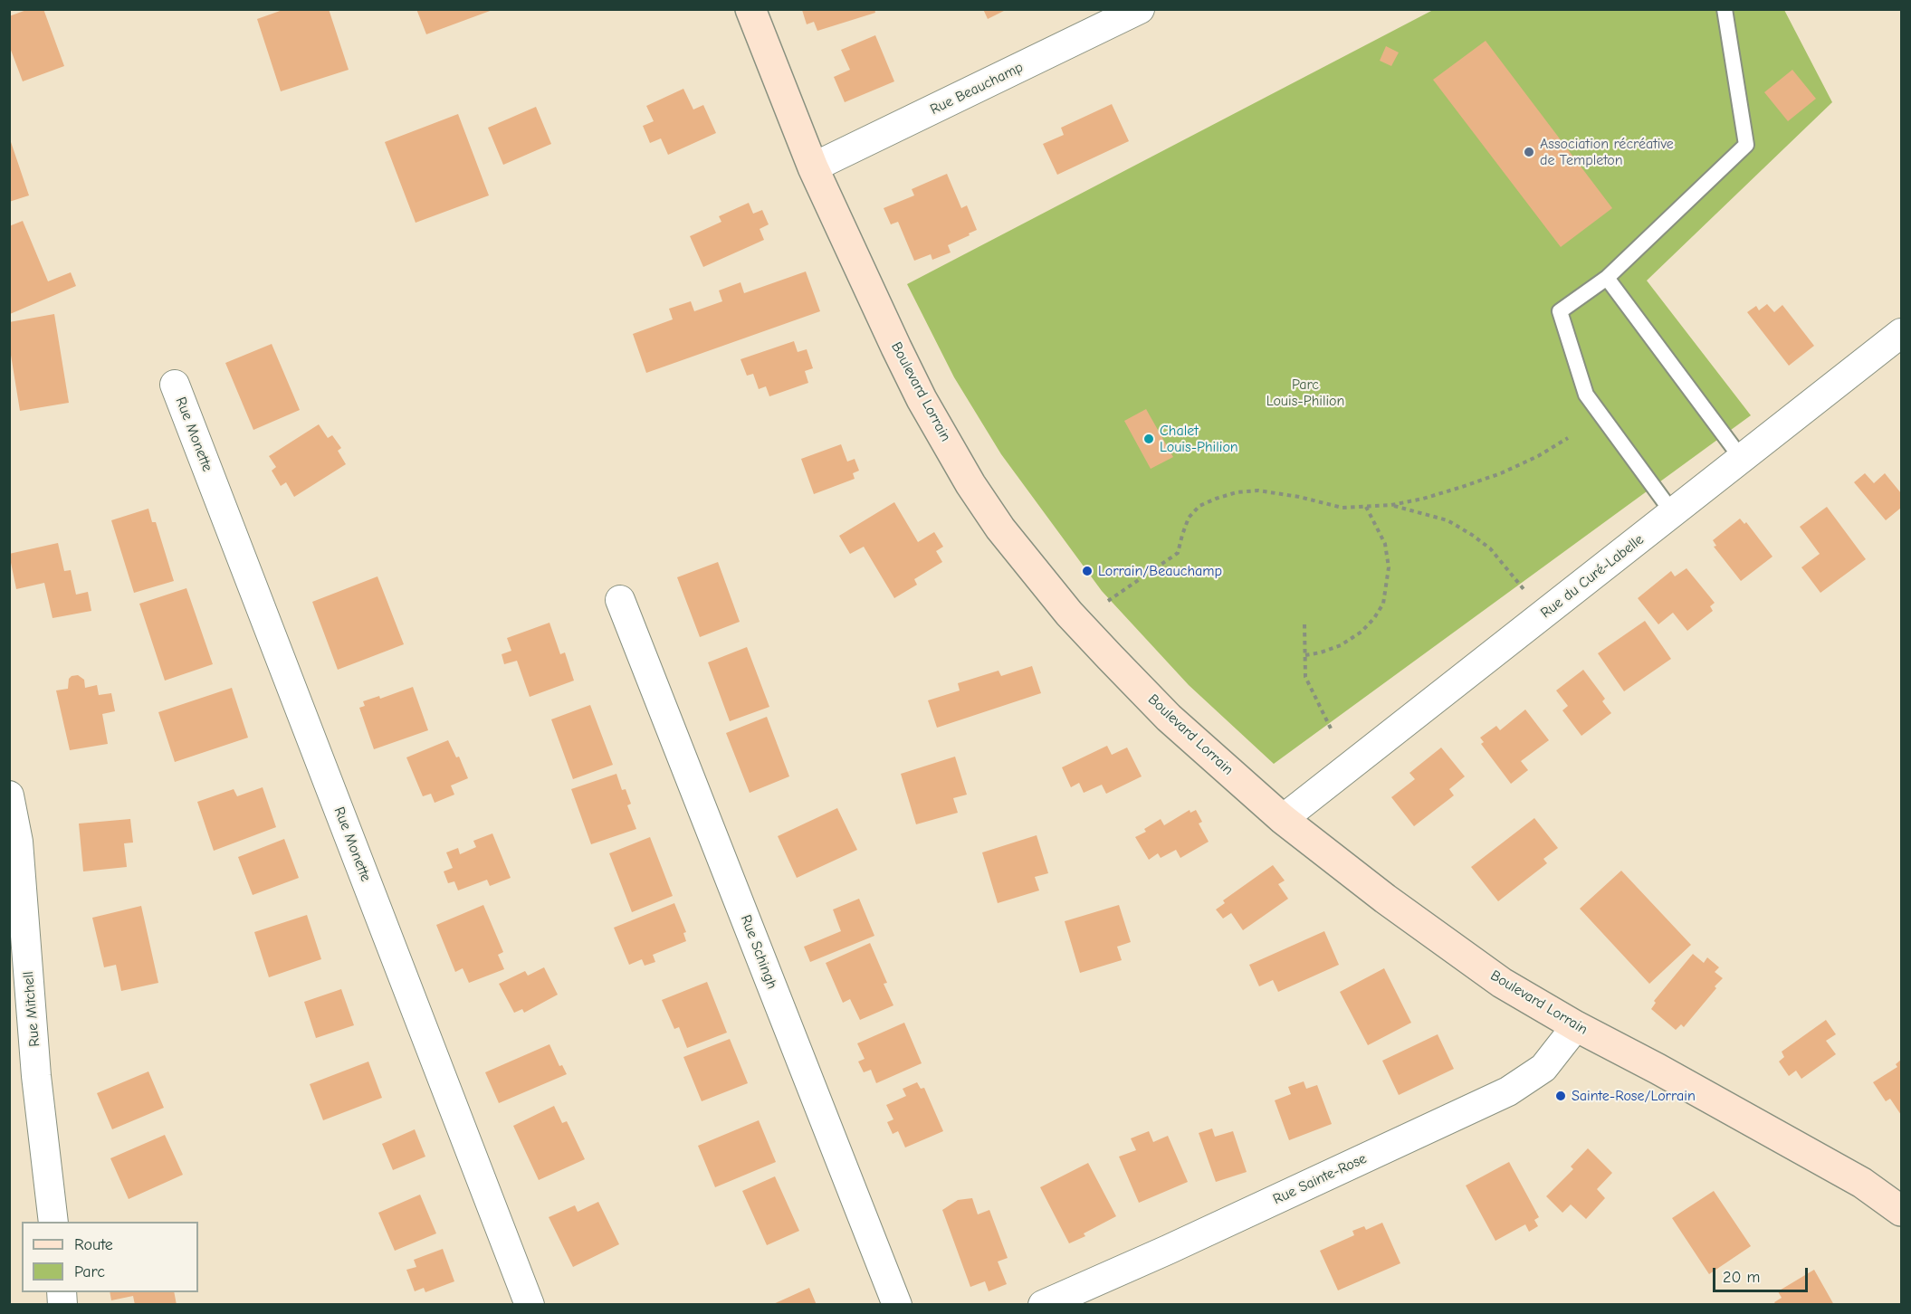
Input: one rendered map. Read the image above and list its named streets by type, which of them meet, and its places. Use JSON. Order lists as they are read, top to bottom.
{
  "streets": {
    "main road": ["Boulevard Lorrain"],
    "street": [
      "Rue Beauchamp",
      "Rue Monette",
      "Rue du Curé-Labelle",
      "Rue Schingh",
      "Rue Mitchell",
      "Rue Sainte-Rose"
    ]
  },
  "crossings": [
    ["Rue Beauchamp", "Boulevard Lorrain"],
    ["Boulevard Lorrain", "Rue du Curé-Labelle"],
    ["Boulevard Lorrain", "Rue Sainte-Rose"]
  ],
  "parks": ["Parc Louis-Philion"],
  "places": [
    "Association récréative de Templeton",
    "Chalet Louis-Philion",
    "Lorrain/Beauchamp",
    "Sainte-Rose/Lorrain"
  ],
  "legend": ["Route", "Parc"],
  "scale_bar": "20 m"
}
